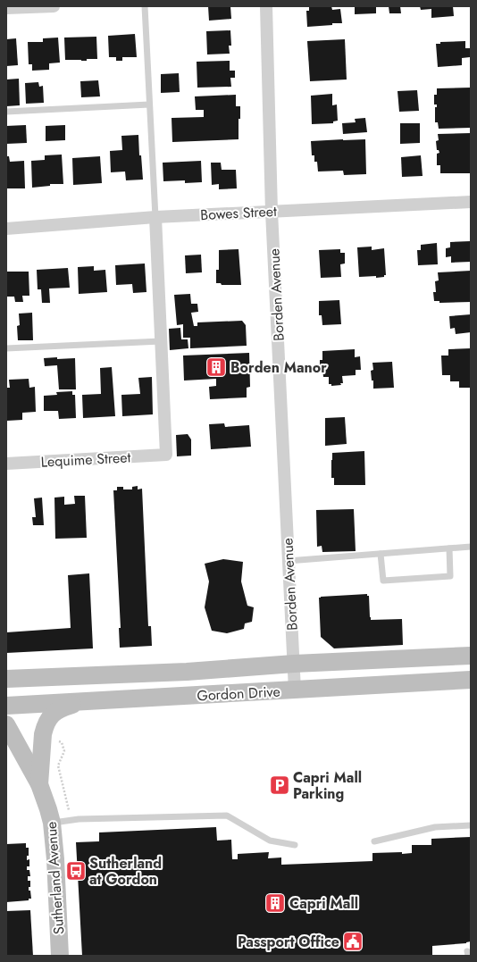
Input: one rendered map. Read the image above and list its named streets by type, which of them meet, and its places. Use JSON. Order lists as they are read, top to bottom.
{
  "streets": {
    "main road": ["Gordon Drive", "Sutherland Avenue"],
    "street": ["Bowes Street", "Borden Avenue", "Lequime Street"]
  },
  "crossings": [
    ["Bowes Street", "Borden Avenue"],
    ["Borden Avenue", "Gordon Drive"]
  ],
  "places": {
    "building": ["Borden Manor", "Capri Mall"],
    "parking": ["Capri Mall Parking"],
    "bus stop": ["Sutherland at Gordon"],
    "public building": ["Passport Office"]
  }
}
